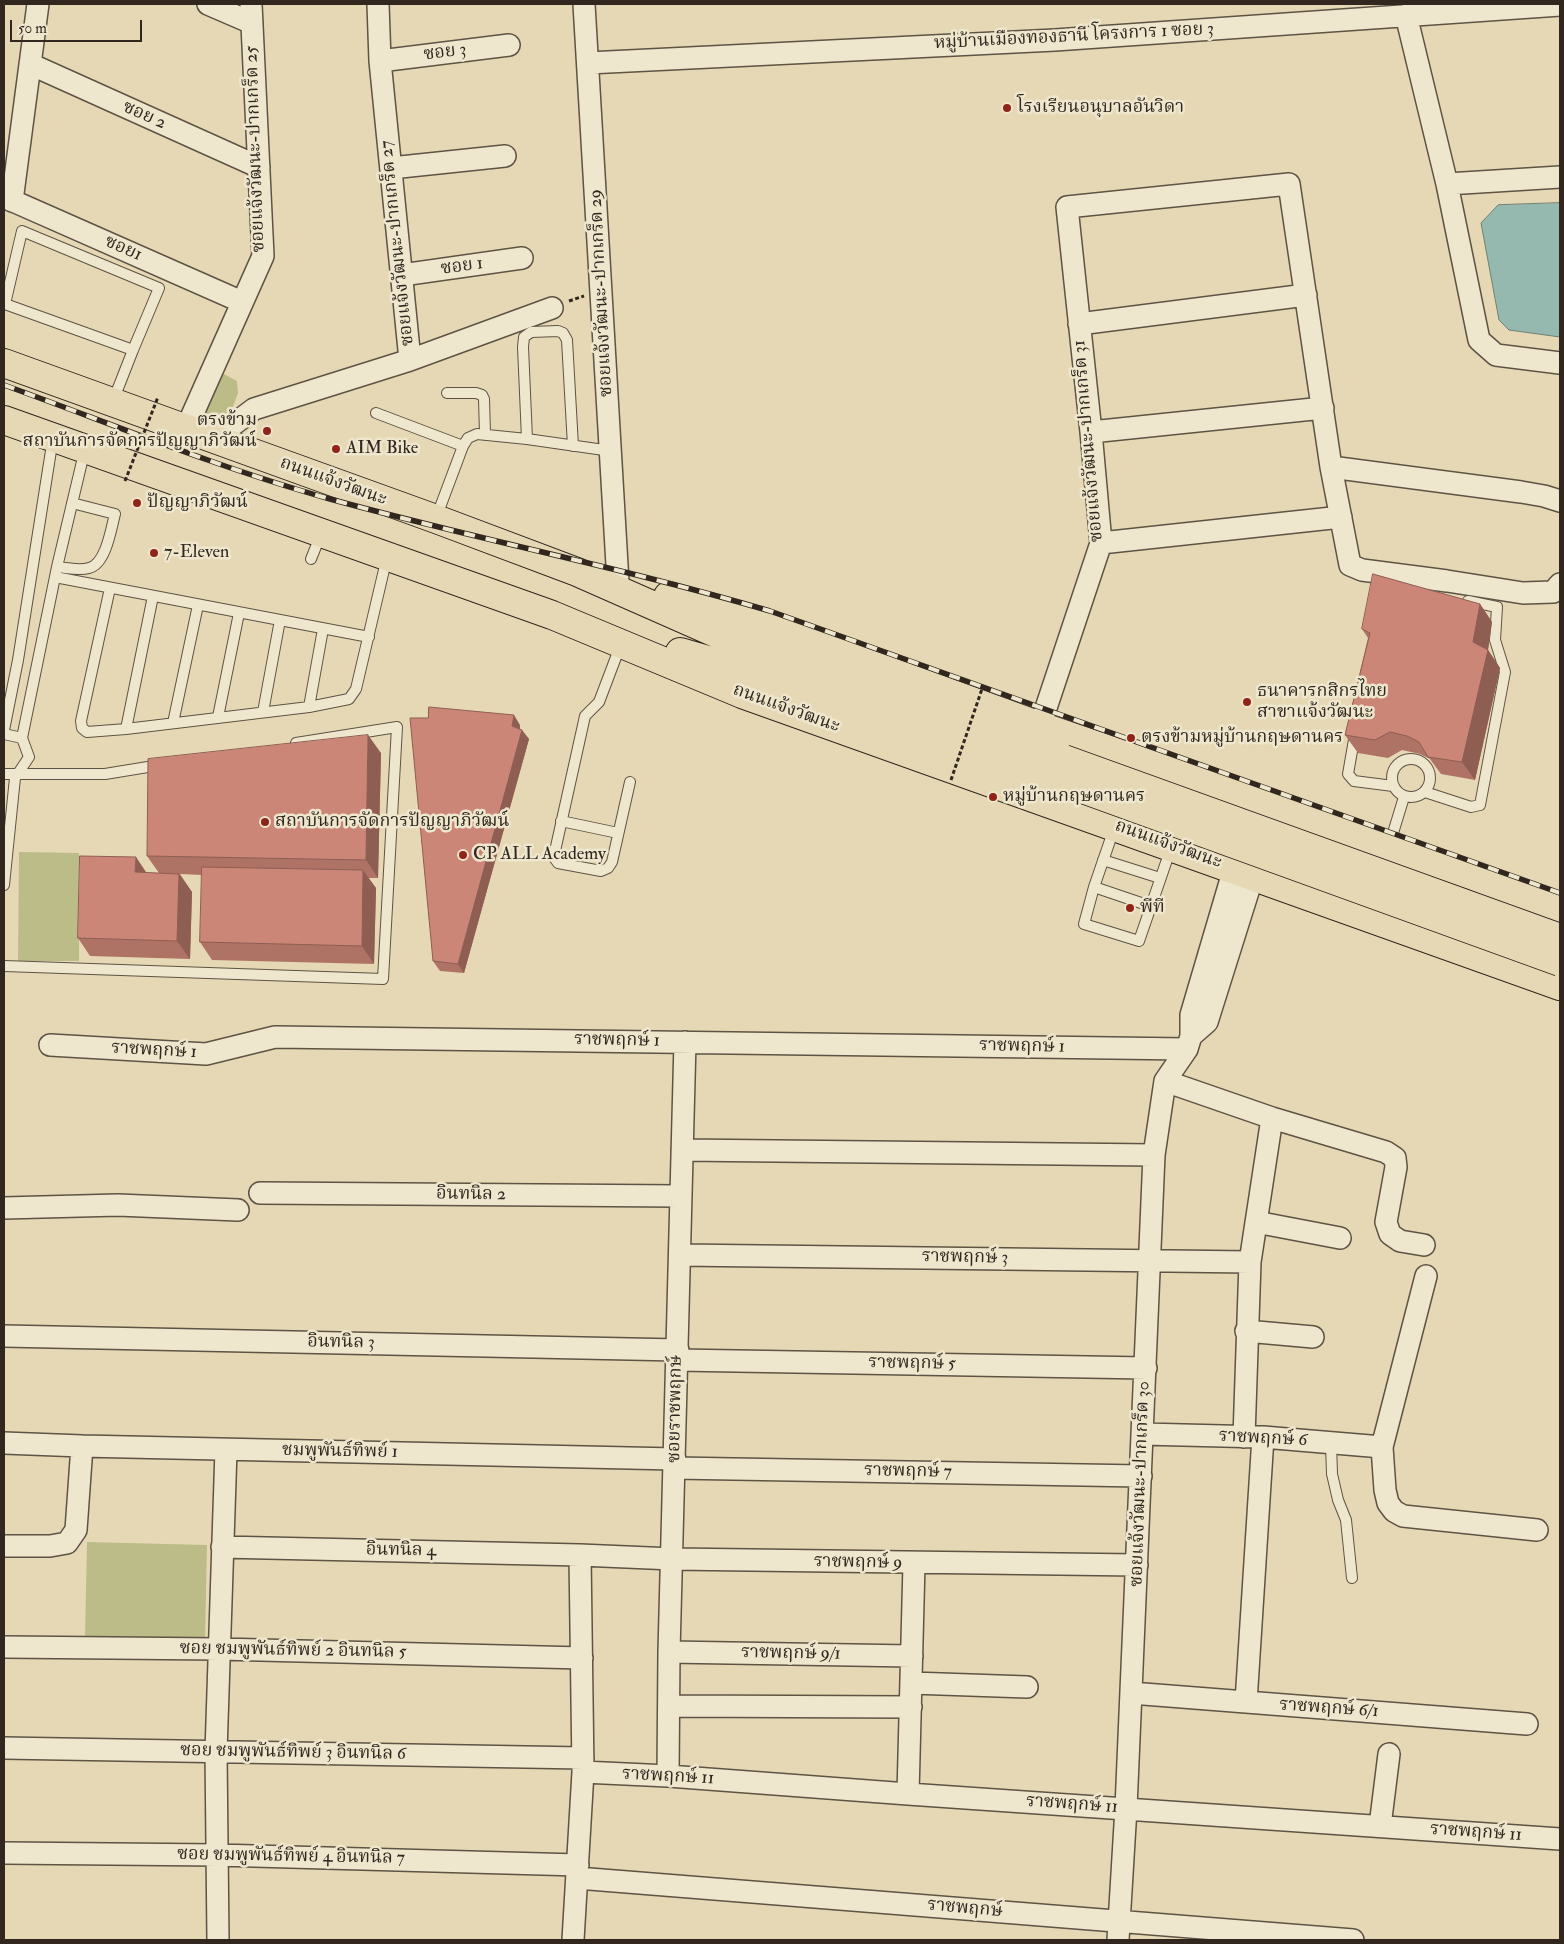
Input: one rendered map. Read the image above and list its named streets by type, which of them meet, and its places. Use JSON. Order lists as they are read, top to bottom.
{
  "streets": {
    "main road": ["ถนนแจ้งวัฒนะ"],
    "street": [
      "หมู่บ้านเมืองทองธานี โครงการ 1 ซอย 3",
      "ซอย 3",
      "ซอย 2",
      "ซอยแจ้งวัฒนะ-ปากเกร็ด 25",
      "ซอยแจ้งวัฒนะ-ปากเกร็ด 27",
      "ซอย1",
      "ซอย 1",
      "ซอยแจ้งวัฒนะ-ปากเกร็ด 29",
      "ซอยแจ้งวัฒนะ-ปากเกร็ด 31",
      "ราชพฤกษ์ 1",
      "อินทนิล 2",
      "ราชพฤกษ์ 3",
      "อินทนิล 3",
      "ราชพฤกษ์ 5",
      "ซอยราชพฤกษ์",
      "ราชพฤกษ์ 6",
      "ชมพูพันธ์ทิพย์ 1",
      "ราชพฤกษ์ 7",
      "ซอยแจ้งวัฒนะ-ปากเกร็ด 30",
      "อินทนิล 4",
      "ราชพฤกษ์ 9",
      "ซอย ชมพูพันธ์ทิพย์ 2 อินทนิล 5",
      "ราชพฤกษ์ 9/1",
      "ราชพฤกษ์ 6/1",
      "ซอย ชมพูพันธ์ทิพย์ 3 อินทนิล 6",
      "ราชพฤกษ์ 11",
      "ซอย ชมพูพันธ์ทิพย์ 4 อินทนิล 7",
      "ราชพฤกษ์"
    ]
  },
  "crossings": [
    ["หมู่บ้านเมืองทองธานี โครงการ 1 ซอย 3", "ซอยแจ้งวัฒนะ-ปากเกร็ด 29"],
    ["ซอย 3", "ซอยแจ้งวัฒนะ-ปากเกร็ด 27"],
    ["ซอย 2", "ซอยแจ้งวัฒนะ-ปากเกร็ด 25"],
    ["ซอยแจ้งวัฒนะ-ปากเกร็ด 25", "ซอย1"],
    ["ซอยแจ้งวัฒนะ-ปากเกร็ด 25", "ถนนแจ้งวัฒนะ"],
    ["ซอยแจ้งวัฒนะ-ปากเกร็ด 27", "ซอย 1"],
    ["ซอยแจ้งวัฒนะ-ปากเกร็ด 27", "ถนนแจ้งวัฒนะ"],
    ["ซอยแจ้งวัฒนะ-ปากเกร็ด 29", "ถนนแจ้งวัฒนะ"],
    ["ซอยแจ้งวัฒนะ-ปากเกร็ด 31", "ถนนแจ้งวัฒนะ"],
    ["ถนนแจ้งวัฒนะ", "ซอยแจ้งวัฒนะ-ปากเกร็ด 30"],
    ["ราชพฤกษ์ 1", "ซอยราชพฤกษ์"],
    ["ราชพฤกษ์ 1", "ซอยแจ้งวัฒนะ-ปากเกร็ด 30"],
    ["อินทนิล 2", "ซอยราชพฤกษ์"],
    ["ราชพฤกษ์ 3", "ซอยราชพฤกษ์"],
    ["ราชพฤกษ์ 3", "ซอยแจ้งวัฒนะ-ปากเกร็ด 30"],
    ["อินทนิล 3", "ราชพฤกษ์ 5"],
    ["อินทนิล 3", "ซอยราชพฤกษ์"],
    ["ราชพฤกษ์ 5", "ซอยราชพฤกษ์"],
    ["ราชพฤกษ์ 5", "ซอยแจ้งวัฒนะ-ปากเกร็ด 30"],
    ["ซอยราชพฤกษ์", "ชมพูพันธ์ทิพย์ 1"],
    ["ซอยราชพฤกษ์", "ราชพฤกษ์ 7"],
    ["ซอยราชพฤกษ์", "ราชพฤกษ์ 9"],
    ["ซอยราชพฤกษ์", "ราชพฤกษ์ 9/1"],
    ["ซอยราชพฤกษ์", "ราชพฤกษ์ 11"],
    ["ราชพฤกษ์ 6", "ซอยแจ้งวัฒนะ-ปากเกร็ด 30"],
    ["ชมพูพันธ์ทิพย์ 1", "ราชพฤกษ์ 7"],
    ["ราชพฤกษ์ 7", "ซอยแจ้งวัฒนะ-ปากเกร็ด 30"],
    ["ซอยแจ้งวัฒนะ-ปากเกร็ด 30", "ราชพฤกษ์ 9"],
    ["ซอยแจ้งวัฒนะ-ปากเกร็ด 30", "ราชพฤกษ์ 6/1"],
    ["ซอยแจ้งวัฒนะ-ปากเกร็ด 30", "ราชพฤกษ์ 11"],
    ["ซอยแจ้งวัฒนะ-ปากเกร็ด 30", "ราชพฤกษ์"],
    ["อินทนิล 4", "ราชพฤกษ์ 9"],
    ["ซอย ชมพูพันธ์ทิพย์ 3 อินทนิล 6", "ราชพฤกษ์ 11"],
    ["ซอย ชมพูพันธ์ทิพย์ 4 อินทนิล 7", "ราชพฤกษ์"]
  ],
  "places": [
    "โรงเรียนอนุบาลอันวิดา",
    "ตรงข้าม สถาบันการจัดการปัญญาภิวัฒน์",
    "AIM Bike",
    "ปัญญาภิวัฒน์",
    "7-Eleven",
    "ธนาคารกสิกรไทย สาขาแจ้งวัฒนะ",
    "ตรงข้ามหมู่บ้านกฤษดานคร",
    "หมู่บ้านกฤษดานคร",
    "สถาบันการจัดการปัญญาภิวัฒน์",
    "CP ALL Academy",
    "พีที"
  ],
  "scale_bar": "50 m"
}
